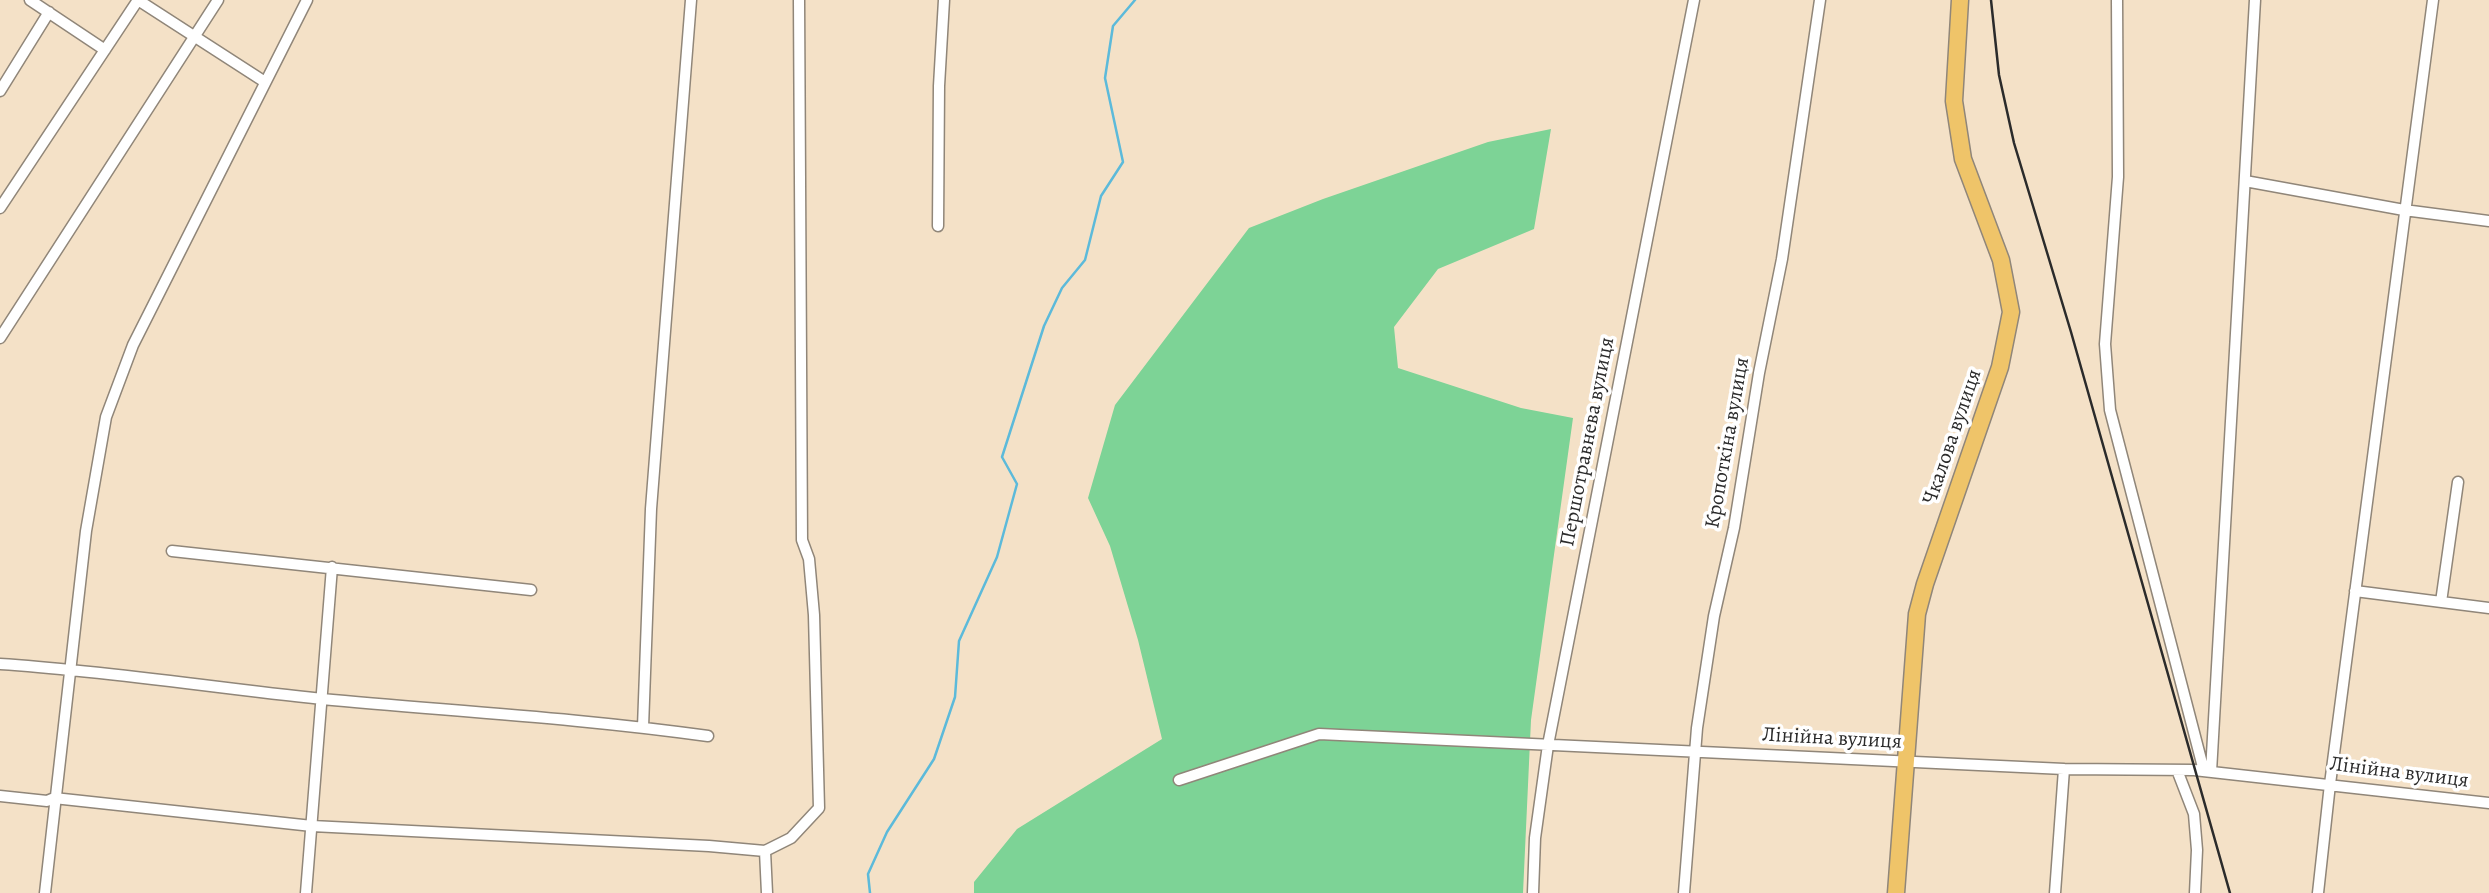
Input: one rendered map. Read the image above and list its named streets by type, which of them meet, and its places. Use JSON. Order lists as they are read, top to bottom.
{
  "streets": {
    "main road": ["Чкалова вулиця"],
    "street": ["Першотравнева вулиця", "Кропоткіна вулиця", "Лінійна вулиця"]
  },
  "crossings": [
    ["Чкалова вулиця", "Лінійна вулиця"],
    ["Першотравнева вулиця", "Лінійна вулиця"],
    ["Кропоткіна вулиця", "Лінійна вулиця"]
  ]
}
